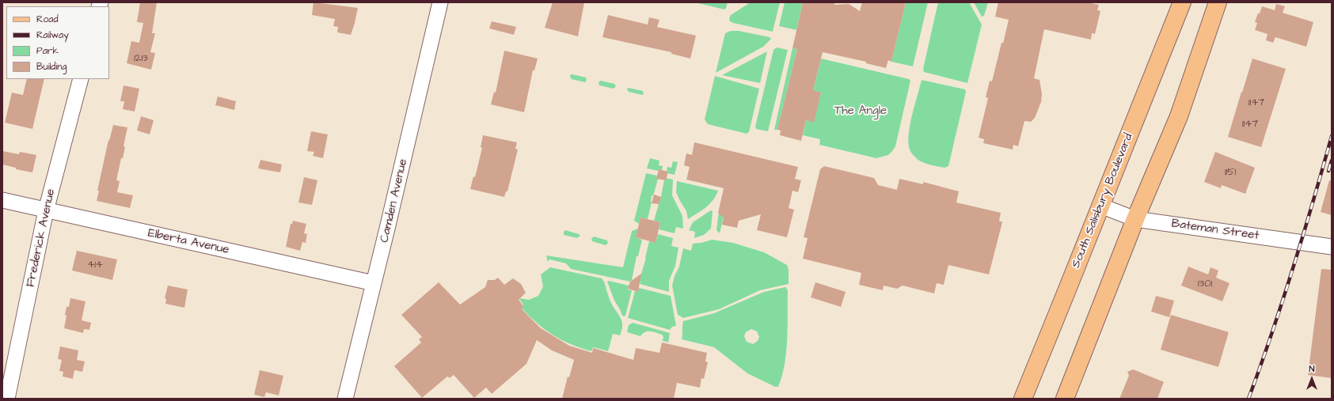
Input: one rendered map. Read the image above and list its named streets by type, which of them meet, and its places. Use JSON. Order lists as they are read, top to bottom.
{
  "streets": {
    "main road": ["South Salisbury Boulevard"],
    "street": [
      "Camden Avenue",
      "Bateman Street",
      "Frederick Avenue",
      "Elberta Avenue"
    ]
  },
  "crossings": [
    ["Camden Avenue", "Elberta Avenue"],
    ["South Salisbury Boulevard", "Bateman Street"],
    ["Frederick Avenue", "Elberta Avenue"]
  ],
  "parks": ["The Angle"],
  "house_numbers": [
    "1213",
    "1147",
    "1147",
    "1151",
    "414",
    "1301"
  ],
  "legend": [
    "Road",
    "Railway",
    "Park",
    "Building"
  ],
  "north": "top"
}
